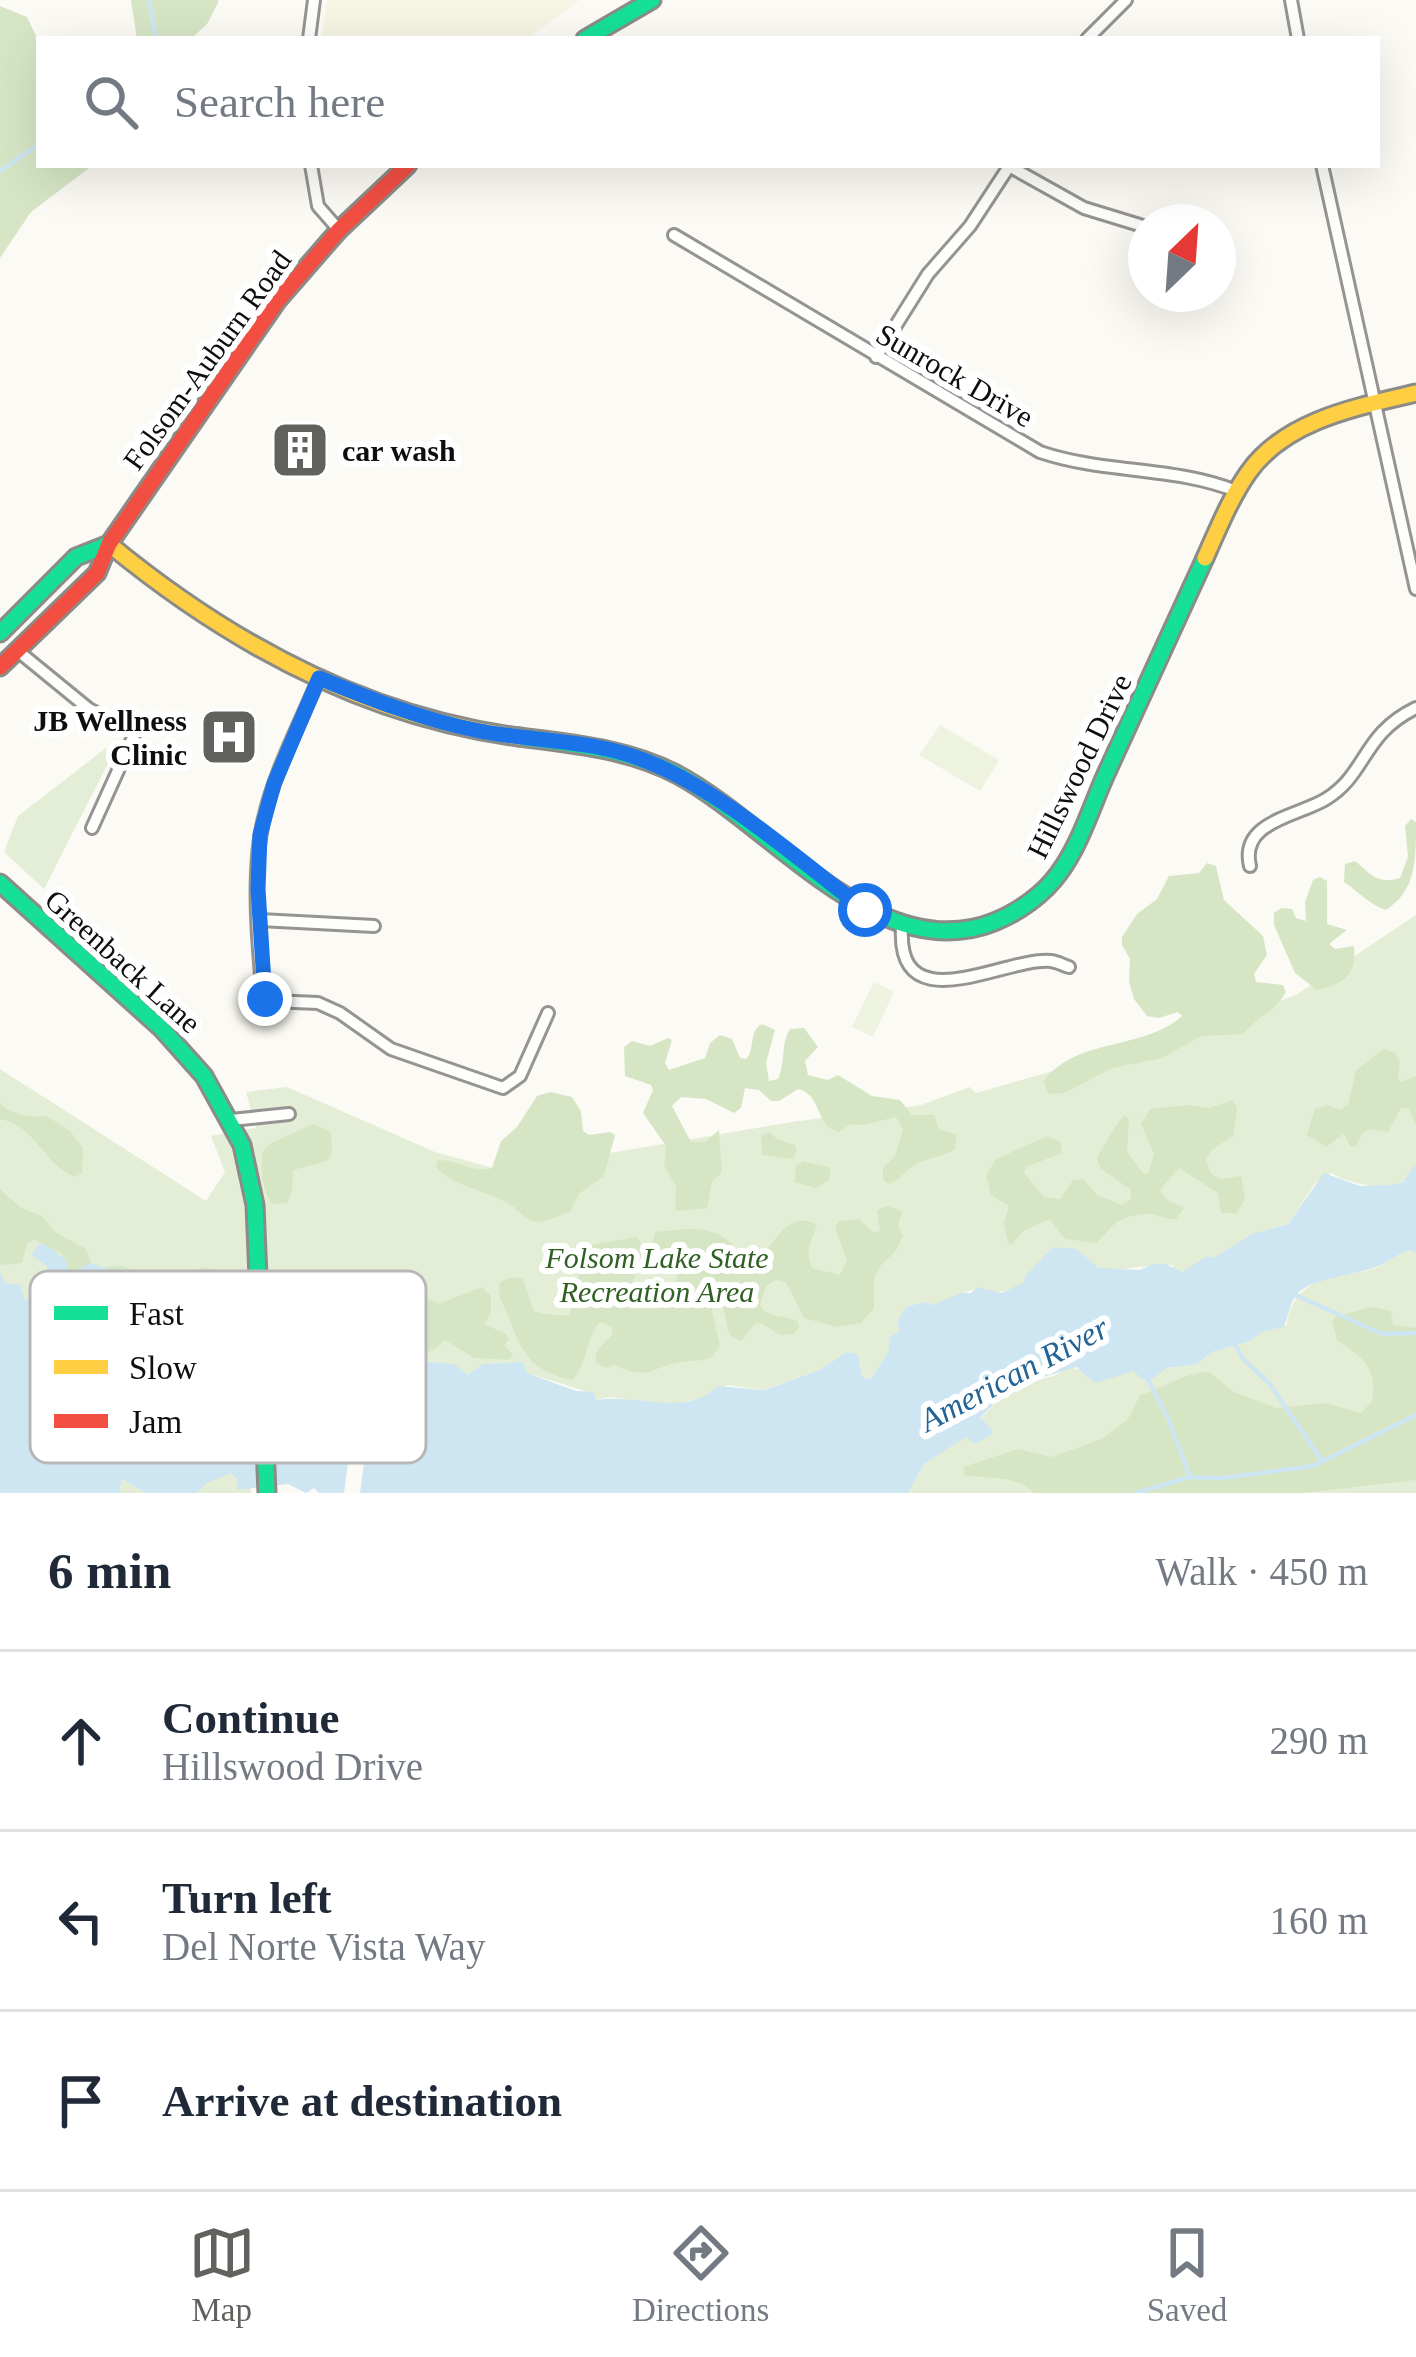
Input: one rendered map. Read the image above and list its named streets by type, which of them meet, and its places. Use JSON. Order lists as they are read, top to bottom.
{
  "streets": {
    "street": [
      "Folsom-Auburn Road",
      "Sunrock Drive",
      "Hillswood Drive",
      "Greenback Lane"
    ]
  },
  "crossings": [
    ["Folsom-Auburn Road", "Hillswood Drive"],
    ["Sunrock Drive", "Hillswood Drive"]
  ],
  "water": ["American River"],
  "parks": ["Folsom Lake State Recreation Area"],
  "places": {
    "building": ["car wash"],
    "hospital": ["JB Wellness Clinic"]
  },
  "legend": ["Fast", "Slow", "Jam"],
  "north": "top right",
  "page": {
    "search": "Search here",
    "heading": ["6 min", "Walk · 450 m"],
    "list": [
      ["Continue", "Hillswood Drive", "290 m"],
      ["Turn left", "Del Norte Vista Way", "160 m"],
      "Arrive at destination"
    ],
    "nav": ["Map", "Directions", "Saved"]
  }
}
